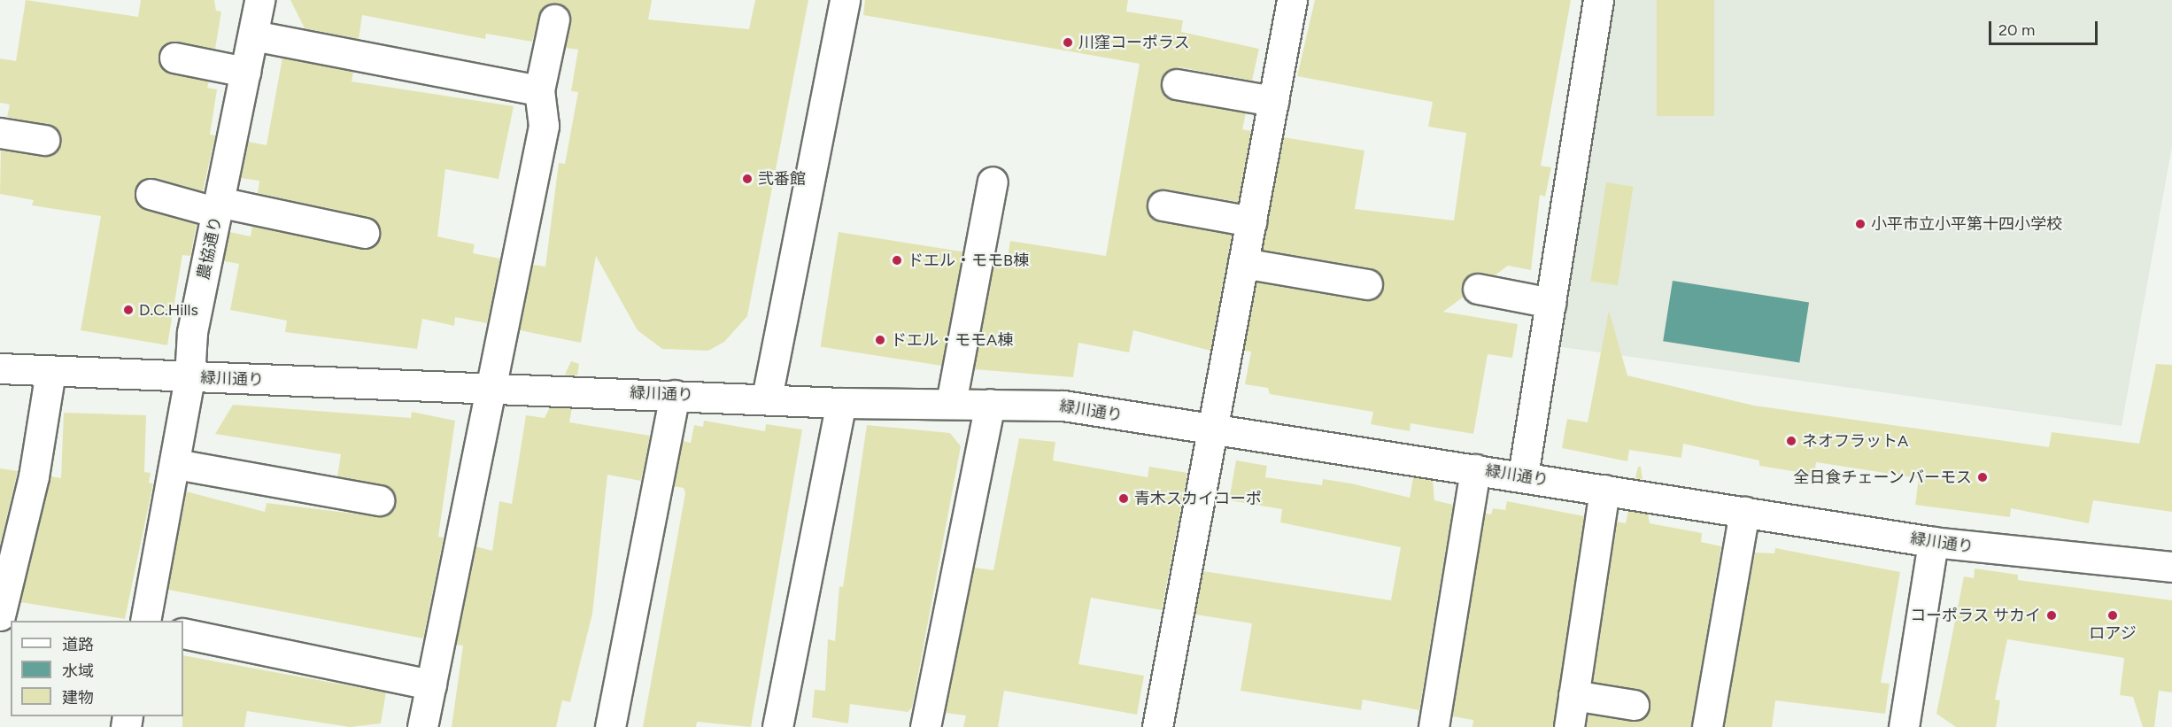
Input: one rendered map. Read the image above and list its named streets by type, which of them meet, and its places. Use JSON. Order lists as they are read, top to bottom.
{
  "streets": {
    "street": ["農協通り", "緑川通り"]
  },
  "crossings": [
    ["農協通り", "緑川通り"]
  ],
  "places": [
    "川窪コーポラス",
    "弐番館",
    "小平市立小平第十四小学校",
    "ドエル・モモB棟",
    "D.C.Hills",
    "ドエル・モモA棟",
    "ネオフラットA",
    "全日食チェーン バーモス",
    "青木スカイコーポ",
    "コーポラス サカイ",
    "ロアジ"
  ],
  "legend": ["道路", "水域", "建物"],
  "scale_bar": "20 m"
}
